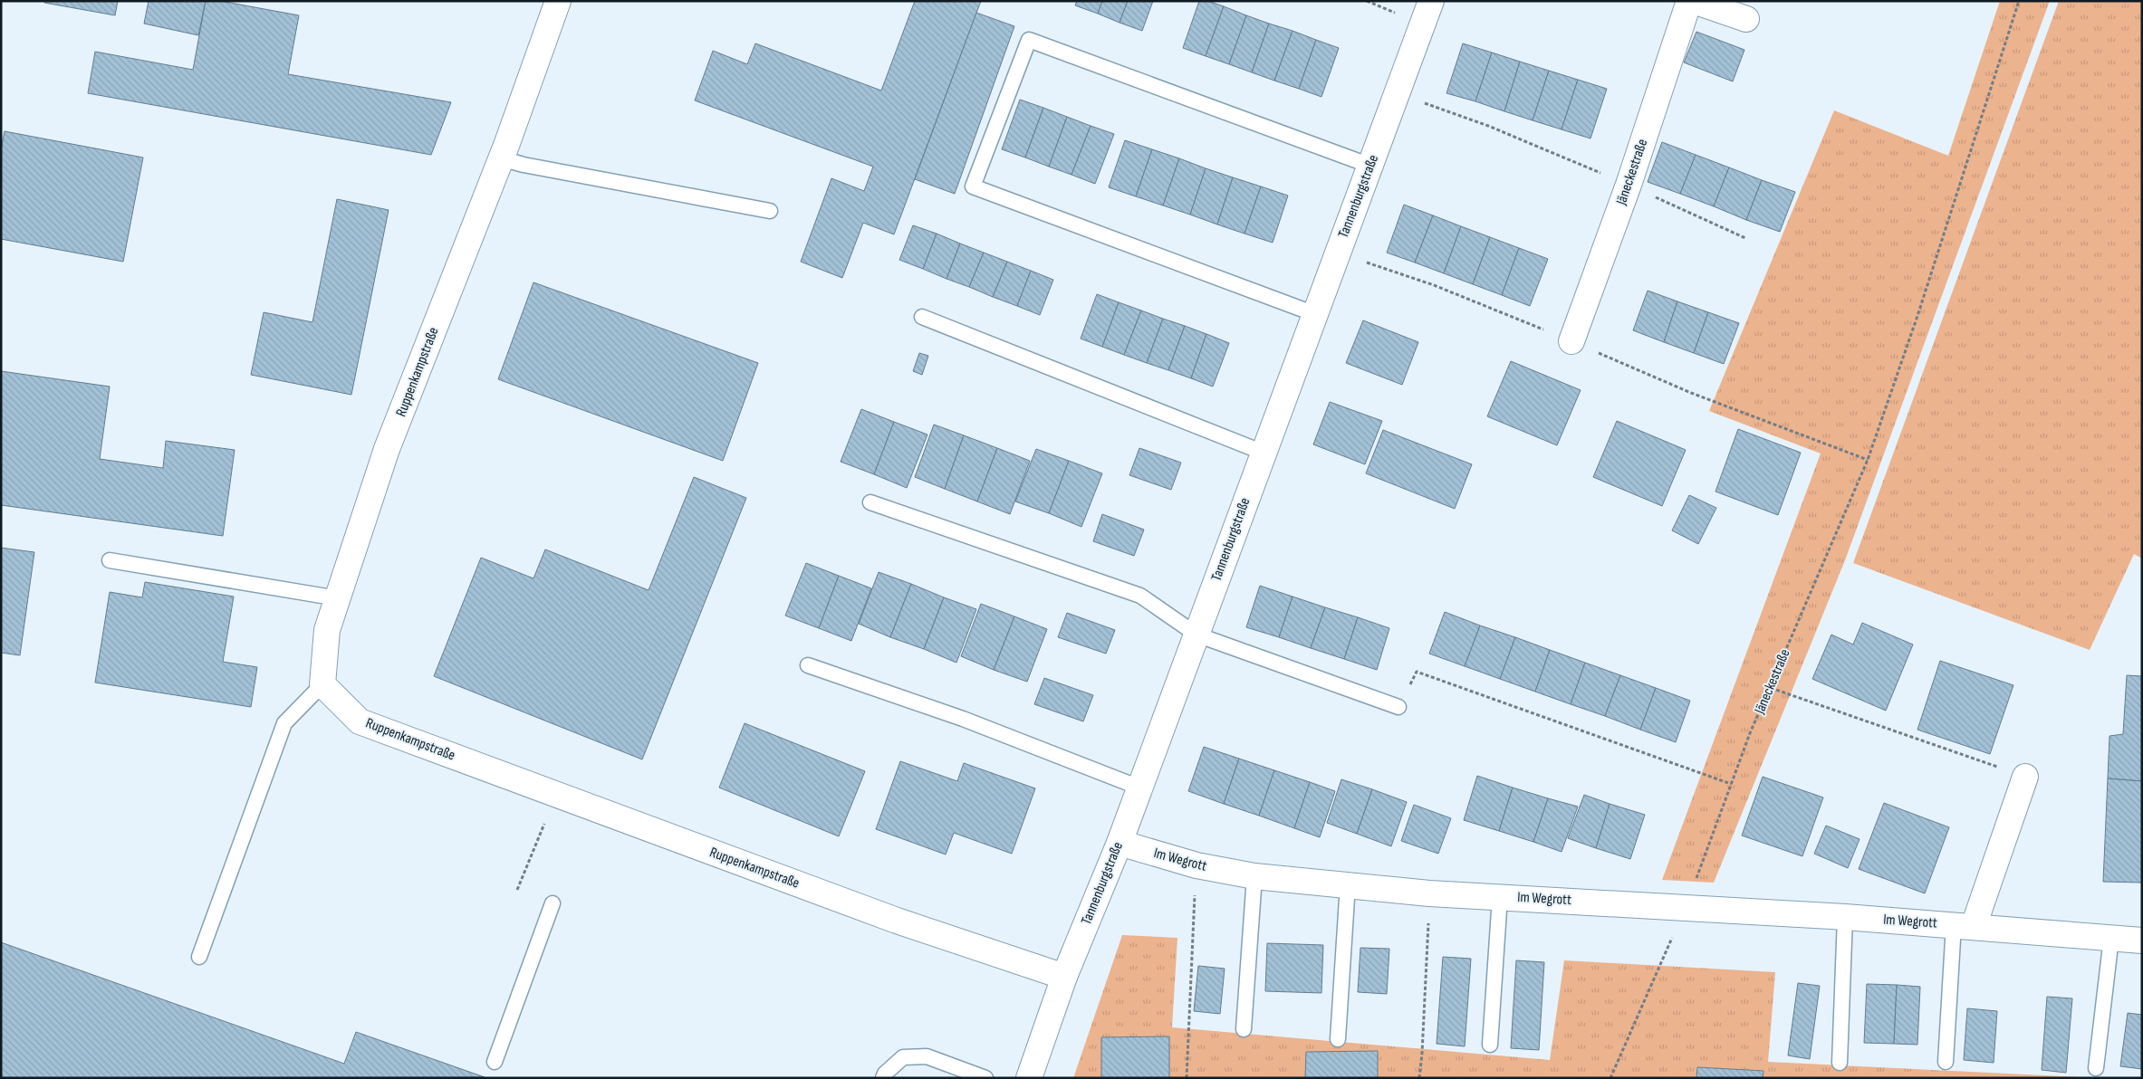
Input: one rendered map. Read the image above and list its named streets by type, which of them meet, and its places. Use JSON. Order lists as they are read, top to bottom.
{
  "streets": {
    "street": [
      "Jäneckestraße",
      "Tannenburgstraße",
      "Ruppenkampstraße",
      "Im Wegrott"
    ]
  },
  "crossings": [
    ["Jäneckestraße", "Im Wegrott"],
    ["Tannenburgstraße", "Ruppenkampstraße"],
    ["Tannenburgstraße", "Im Wegrott"]
  ]
}
